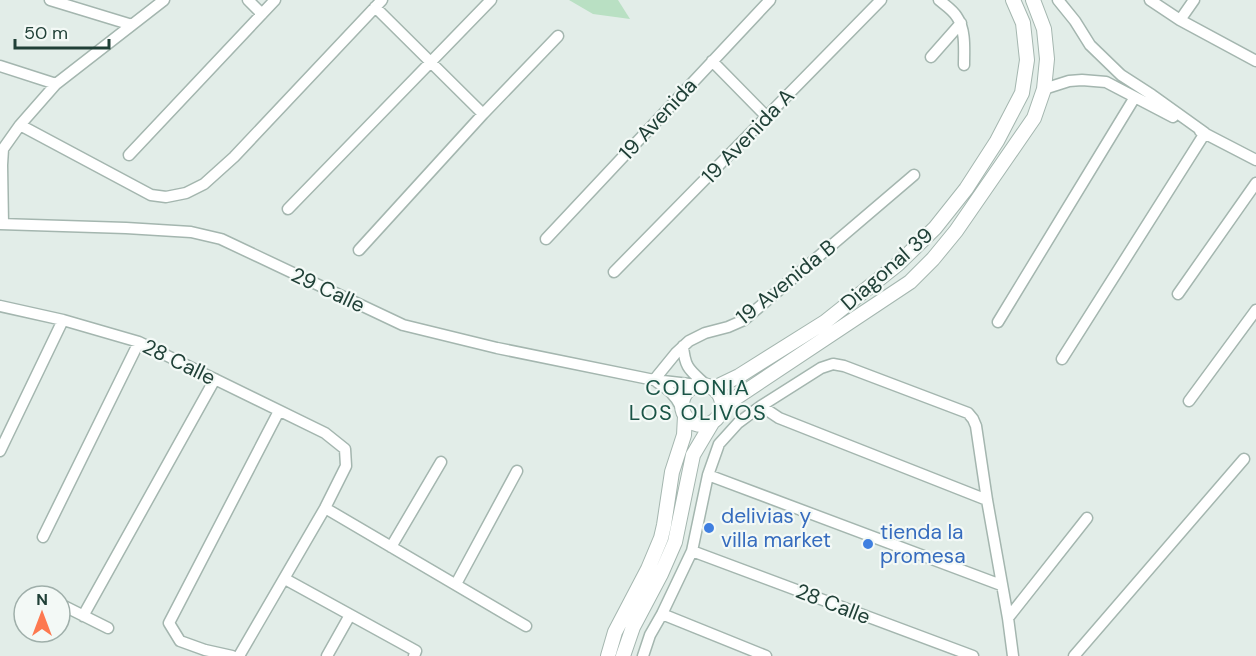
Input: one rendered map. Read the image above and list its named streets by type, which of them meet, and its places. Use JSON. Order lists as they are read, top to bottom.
{
  "streets": {
    "street": [
      "19 Avenida",
      "19 Avenida A",
      "Diagonal 39",
      "19 Avenida B",
      "29 Calle",
      "28 Calle"
    ]
  },
  "crossings": [
    ["Diagonal 39", "29 Calle"],
    ["19 Avenida B", "29 Calle"]
  ],
  "districts": ["COLONIA LOS OLIVOS"],
  "places": ["delivias y villa market", "tienda la promesa"],
  "scale_bar": "50 m",
  "north": "top"
}
